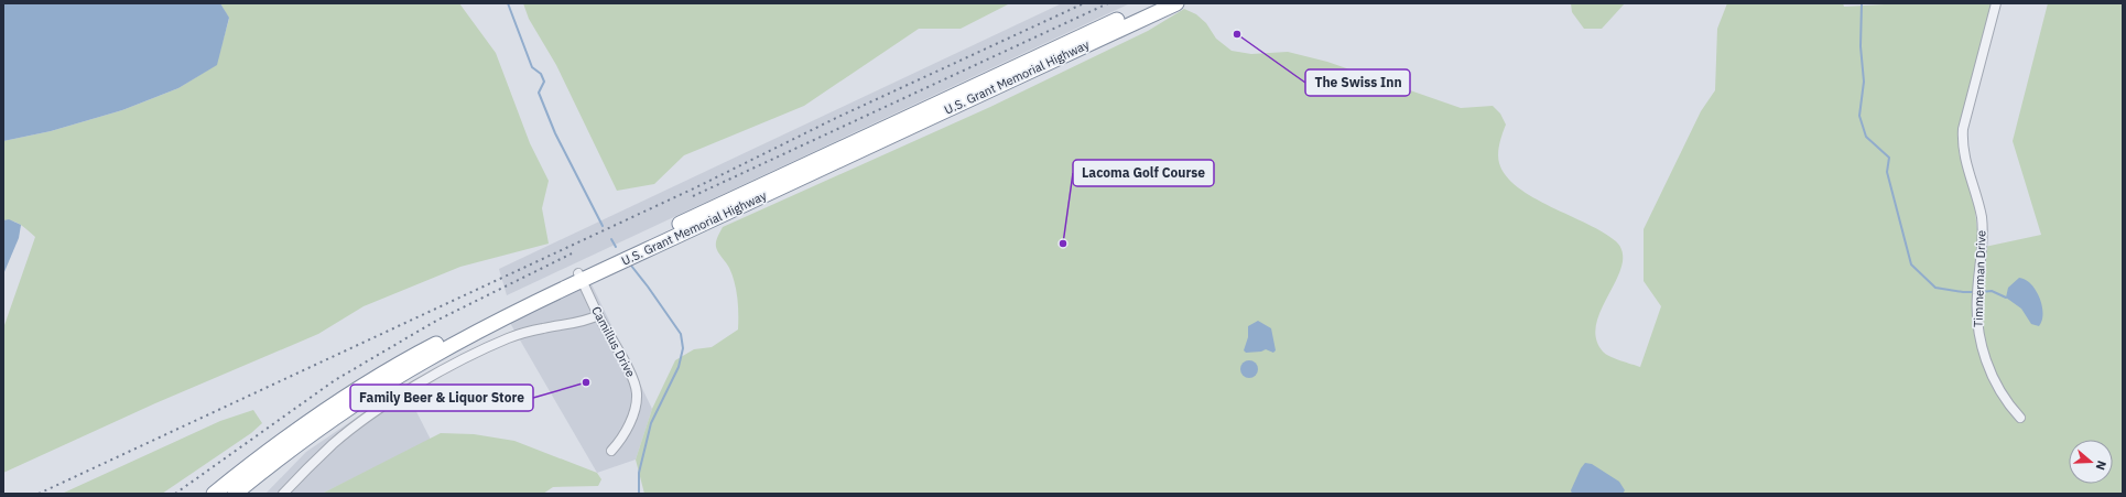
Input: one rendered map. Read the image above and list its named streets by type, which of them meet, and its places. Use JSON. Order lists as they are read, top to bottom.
{
  "streets": {
    "highway": ["U.S. Grant Memorial Highway"],
    "street": ["Timmerman Drive", "Camillus Drive"]
  },
  "crossings": [
    ["U.S. Grant Memorial Highway", "Camillus Drive"]
  ],
  "places": ["The Swiss Inn", "Lacoma Golf Course", "Family Beer & Liquor Store"],
  "north": "right"
}
